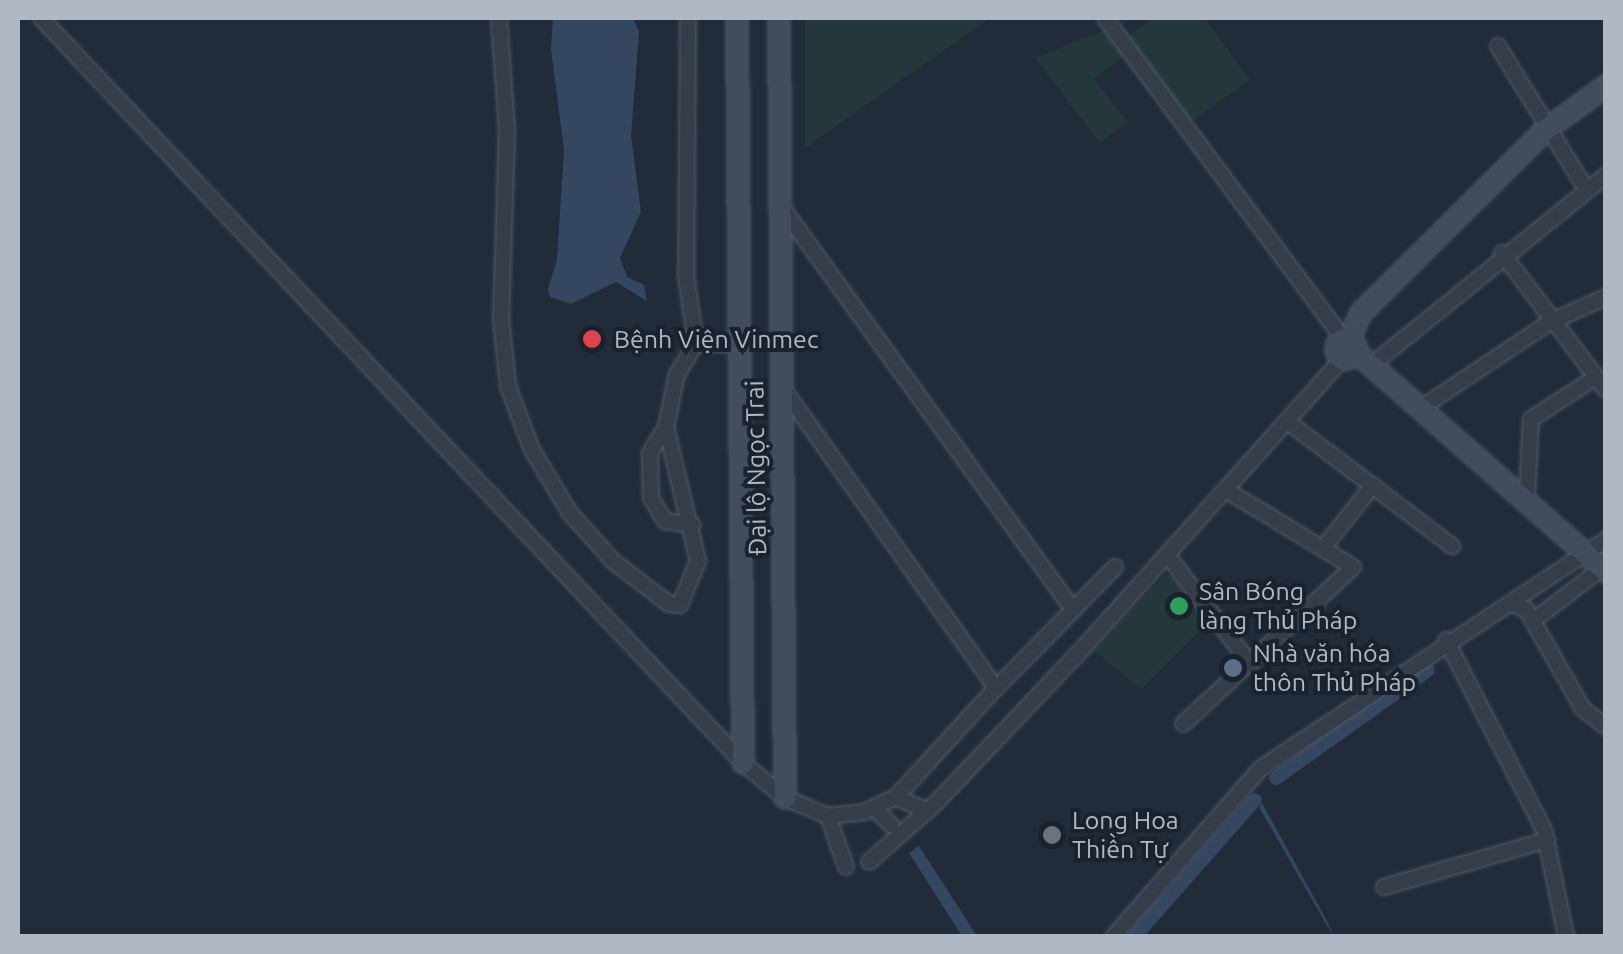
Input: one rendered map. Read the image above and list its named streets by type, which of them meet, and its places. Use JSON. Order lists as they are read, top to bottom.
{
  "streets": {
    "main road": ["Đại lộ Ngọc Trai"]
  },
  "places": [
    "Bệnh Viện Vinmec",
    "Sân Bóng làng Thủ Pháp",
    "Nhà văn hóa thôn Thủ Pháp",
    "Long Hoa Thiền Tự"
  ]
}
